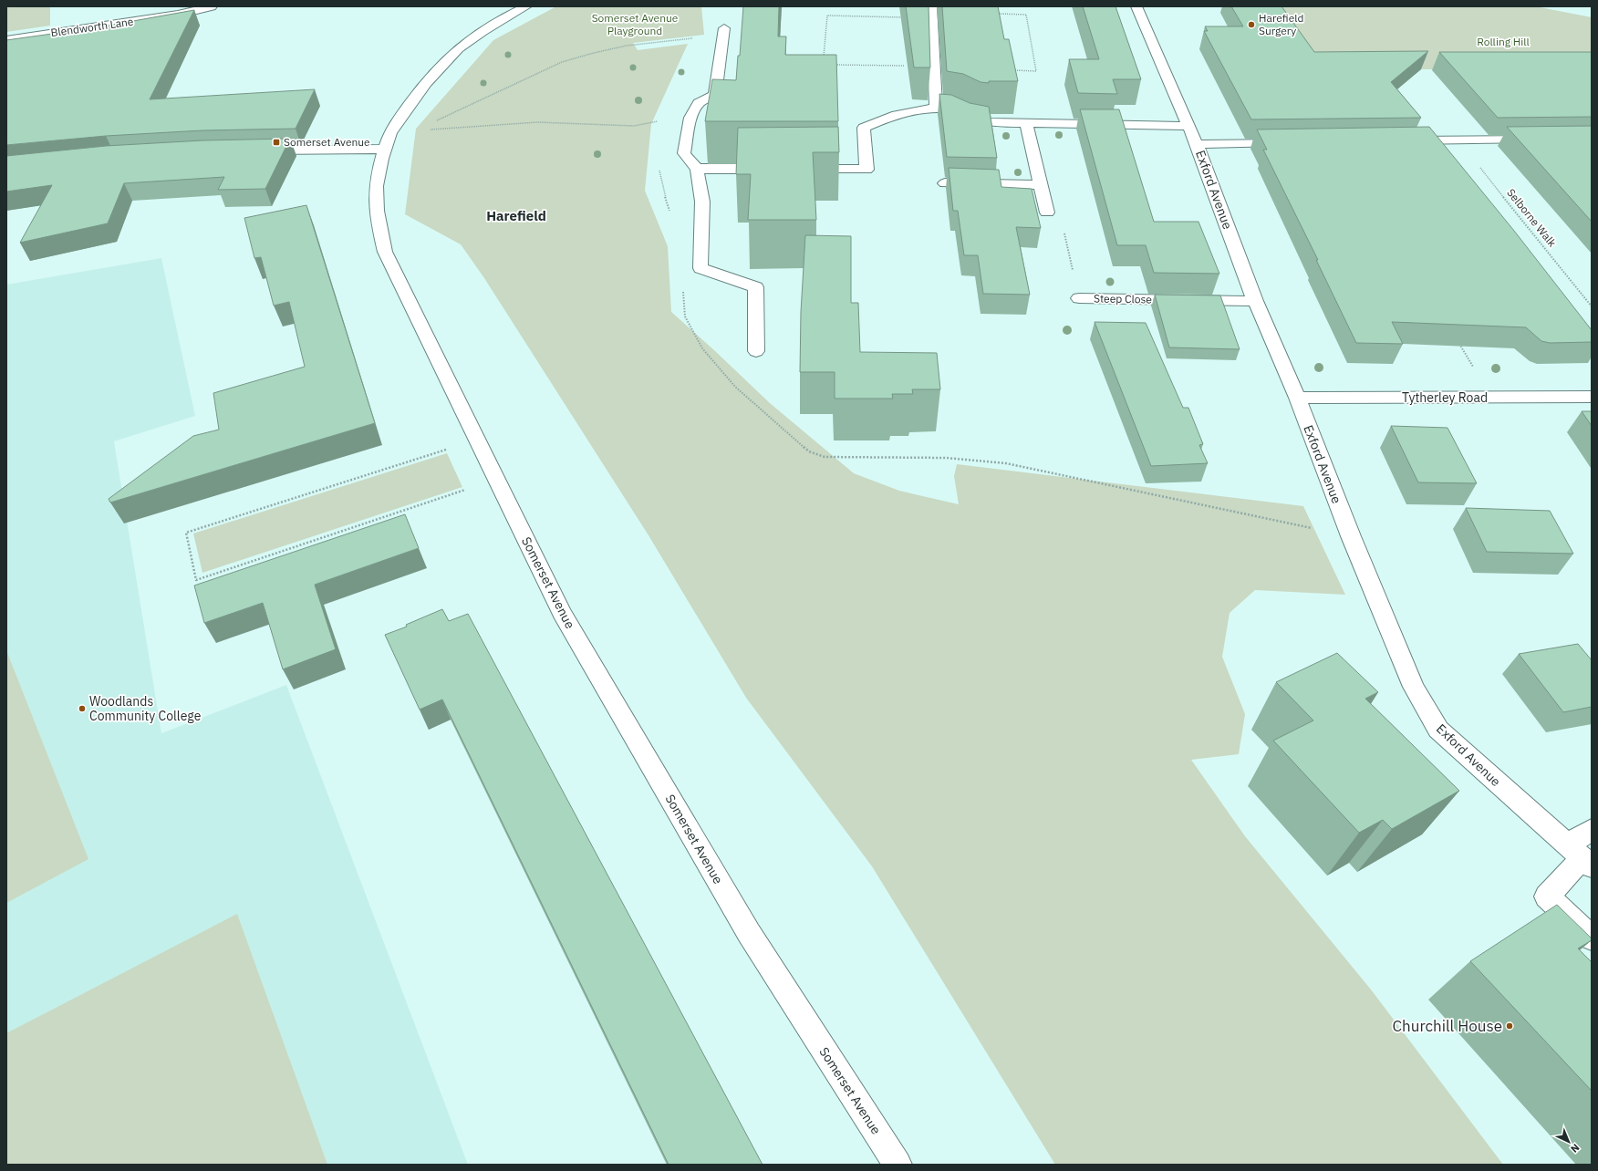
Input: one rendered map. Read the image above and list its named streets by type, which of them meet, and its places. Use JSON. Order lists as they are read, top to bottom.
{
  "streets": {
    "street": [
      "Blendworth Lane",
      "Exford Avenue",
      "Steep Close",
      "Tytherley Road",
      "Somerset Avenue"
    ],
    "path": ["Selborne Walk"]
  },
  "crossings": [
    ["Exford Avenue", "Steep Close"],
    ["Exford Avenue", "Tytherley Road"]
  ],
  "districts": ["Harefield"],
  "parks": ["Somerset Avenue Playground", "Rolling Hill"],
  "places": {
    "other": ["Harefield Surgery", "Woodlands Community College", "Churchill House"],
    "transit": ["Somerset Avenue"]
  },
  "north": "bottom right"
}
